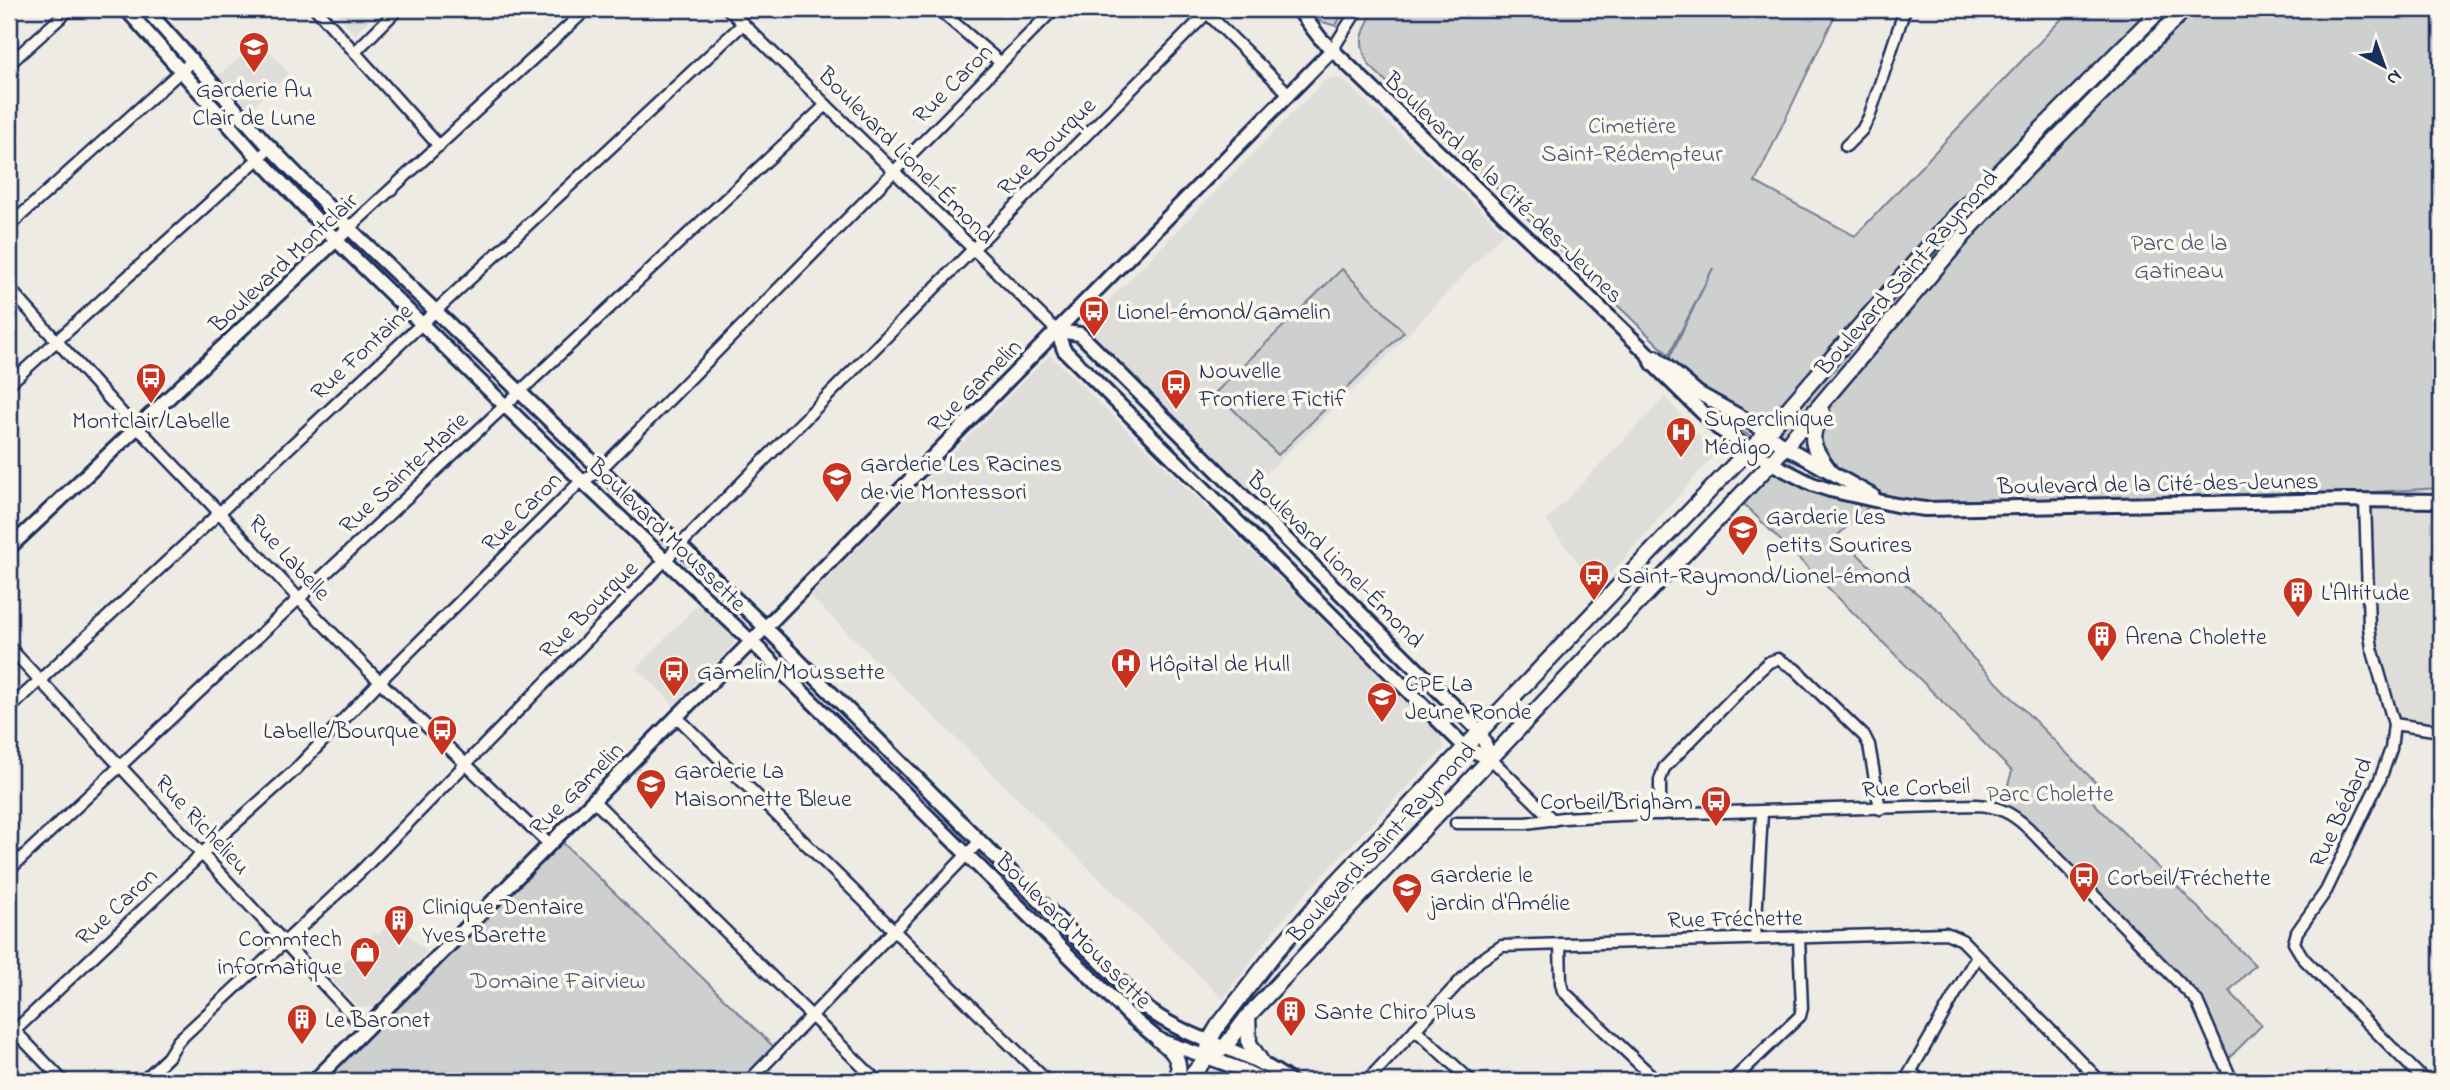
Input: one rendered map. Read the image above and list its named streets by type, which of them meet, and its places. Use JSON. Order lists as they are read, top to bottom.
{
  "streets": {
    "main road": ["Boulevard Saint-Raymond"],
    "street": [
      "Rue Caron",
      "Rue Bourque",
      "Boulevard Lionel-Émond",
      "Boulevard de la Cité-des-Jeunes",
      "Boulevard Montclair",
      "Rue Fontaine",
      "Rue Gamelin",
      "Rue Sainte-Marie",
      "Boulevard Moussette",
      "Rue Labelle",
      "Rue Corbeil",
      "Rue Bédard",
      "Rue Richelieu",
      "Rue Fréchette"
    ]
  },
  "crossings": [
    ["Rue Caron", "Boulevard Lionel-Émond"],
    ["Rue Caron", "Boulevard Moussette"],
    ["Rue Caron", "Rue Labelle"],
    ["Rue Caron", "Rue Richelieu"],
    ["Rue Bourque", "Boulevard Lionel-Émond"],
    ["Rue Bourque", "Boulevard Moussette"],
    ["Rue Bourque", "Rue Labelle"],
    ["Rue Bourque", "Rue Richelieu"],
    ["Boulevard Lionel-Émond", "Boulevard Saint-Raymond"],
    ["Boulevard Lionel-Émond", "Rue Fontaine"],
    ["Boulevard Lionel-Émond", "Rue Gamelin"],
    ["Boulevard Lionel-Émond", "Rue Sainte-Marie"],
    ["Boulevard de la Cité-des-Jeunes", "Boulevard Saint-Raymond"],
    ["Boulevard de la Cité-des-Jeunes", "Rue Gamelin"],
    ["Boulevard de la Cité-des-Jeunes", "Rue Bédard"],
    ["Boulevard Montclair", "Boulevard Moussette"],
    ["Boulevard Montclair", "Rue Labelle"],
    ["Boulevard Saint-Raymond", "Boulevard Moussette"],
    ["Rue Fontaine", "Boulevard Moussette"],
    ["Rue Fontaine", "Rue Labelle"],
    ["Rue Fontaine", "Rue Richelieu"],
    ["Rue Gamelin", "Boulevard Moussette"],
    ["Rue Gamelin", "Rue Labelle"],
    ["Rue Gamelin", "Rue Richelieu"],
    ["Rue Sainte-Marie", "Boulevard Moussette"],
    ["Rue Sainte-Marie", "Rue Labelle"],
    ["Rue Sainte-Marie", "Rue Richelieu"]
  ],
  "parks": [
    "Cimetière Saint-Rédempteur",
    "Parc de la Gatineau",
    "Parc Cholette",
    "Domaine Fairview"
  ],
  "places": {
    "school or university": [
      "Garderie Au Clair de Lune",
      "Garderie Les Racines de vie Montessori",
      "Garderie Les petits Sourires",
      "CPE La Jeune Ronde",
      "Garderie La Maisonnette Bleue",
      "Garderie le jardin d'Amélie"
    ],
    "bus stop": [
      "Lionel-émond/Gamelin",
      "Montclair/Labelle",
      "Nouvelle Frontiere Fictif",
      "Saint-Raymond/Lionel-émond",
      "Gamelin/Moussette",
      "Labelle/Bourque",
      "Corbeil/Brigham",
      "Corbeil/Fréchette"
    ],
    "hospital": ["Superclinique Médigo", "Hôpital de Hull"],
    "building": [
      "L'Altitude",
      "Arena Cholette",
      "Clinique Dentaire Yves Barette",
      "Sante Chiro Plus",
      "Le Baronet"
    ],
    "shop": ["Commtech informatique"]
  },
  "north": "bottom right"
}
